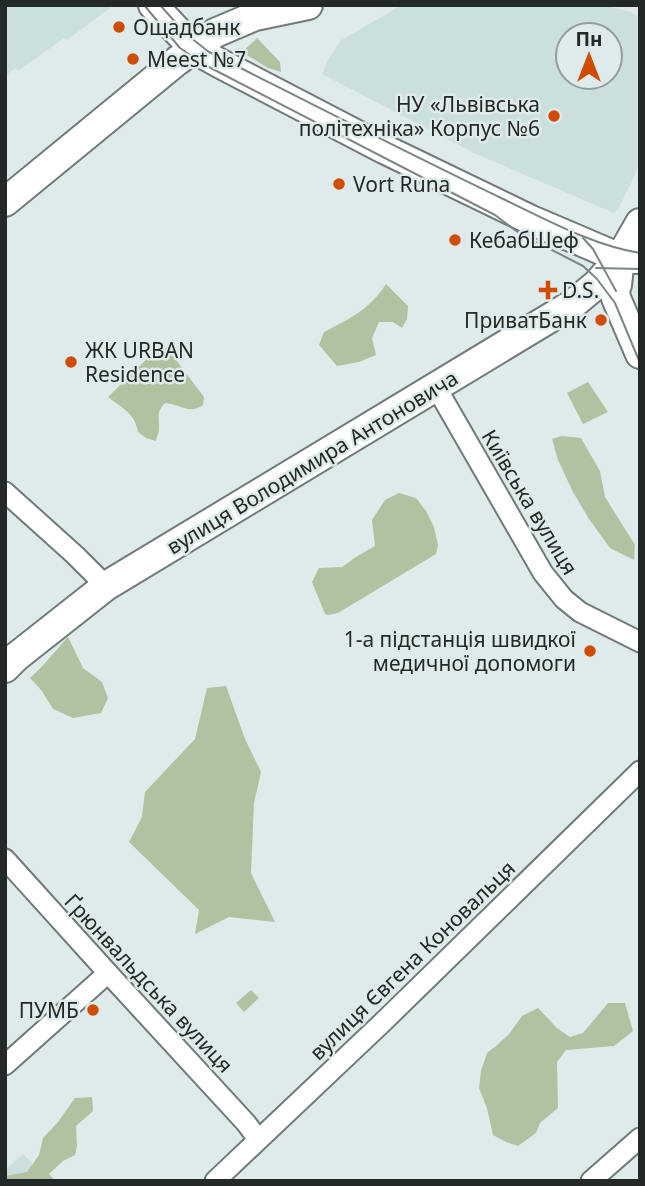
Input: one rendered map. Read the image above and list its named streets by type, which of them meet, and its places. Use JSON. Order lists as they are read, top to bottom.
{
  "streets": {
    "main road": ["вулиця Володимира Антоновича"],
    "street": ["Київська вулиця", "вулиця Євгена Коновальця", "Ґрюнвальдська вулиця"]
  },
  "crossings": [
    ["вулиця Володимира Антоновича", "Київська вулиця"],
    ["вулиця Євгена Коновальця", "Ґрюнвальдська вулиця"]
  ],
  "places": {
    "other": [
      "Ощадбанк",
      "Meest №7",
      "НУ «Львівська політехніка» Корпус №6",
      "Vort Runa",
      "КебабШеф",
      "ПриватБанк",
      "ЖК URBAN Residence",
      "1-а підстанція швидкої медичної допомоги",
      "ПУМБ"
    ],
    "health": ["D.S."]
  },
  "north": "top"
}
